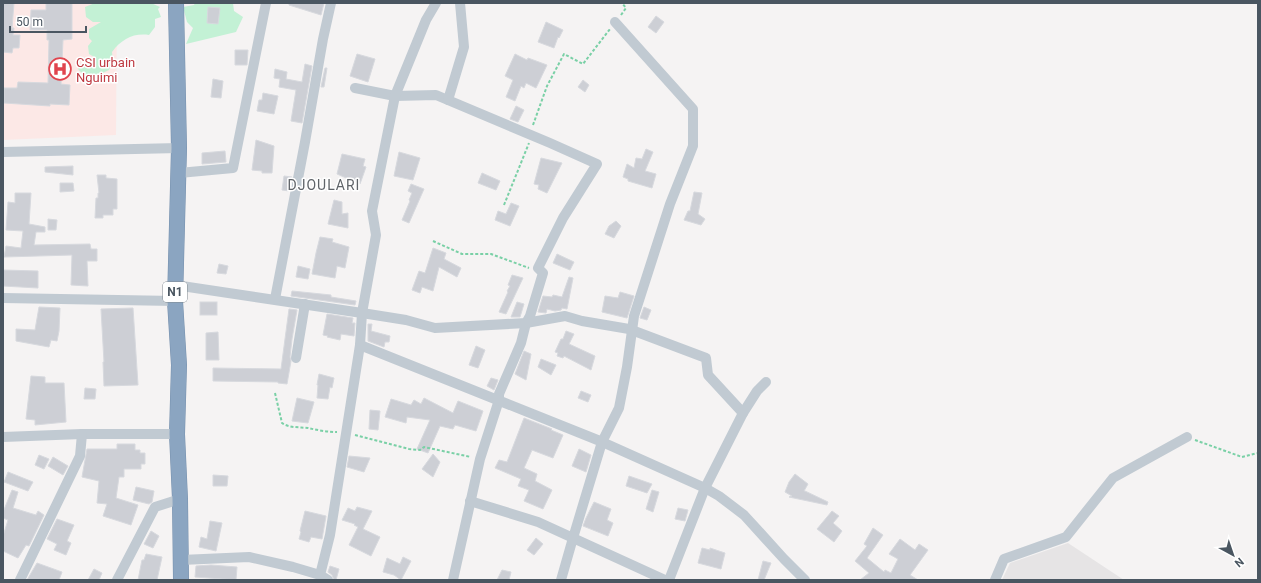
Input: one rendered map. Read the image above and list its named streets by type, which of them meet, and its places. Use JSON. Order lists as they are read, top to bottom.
{
  "streets": {
    "highway": ["N1"]
  },
  "districts": ["DJOULARI"],
  "places": {
    "hospital": ["CSI urbain Nguimi"]
  },
  "scale_bar": "50 m",
  "north": "bottom right"
}
